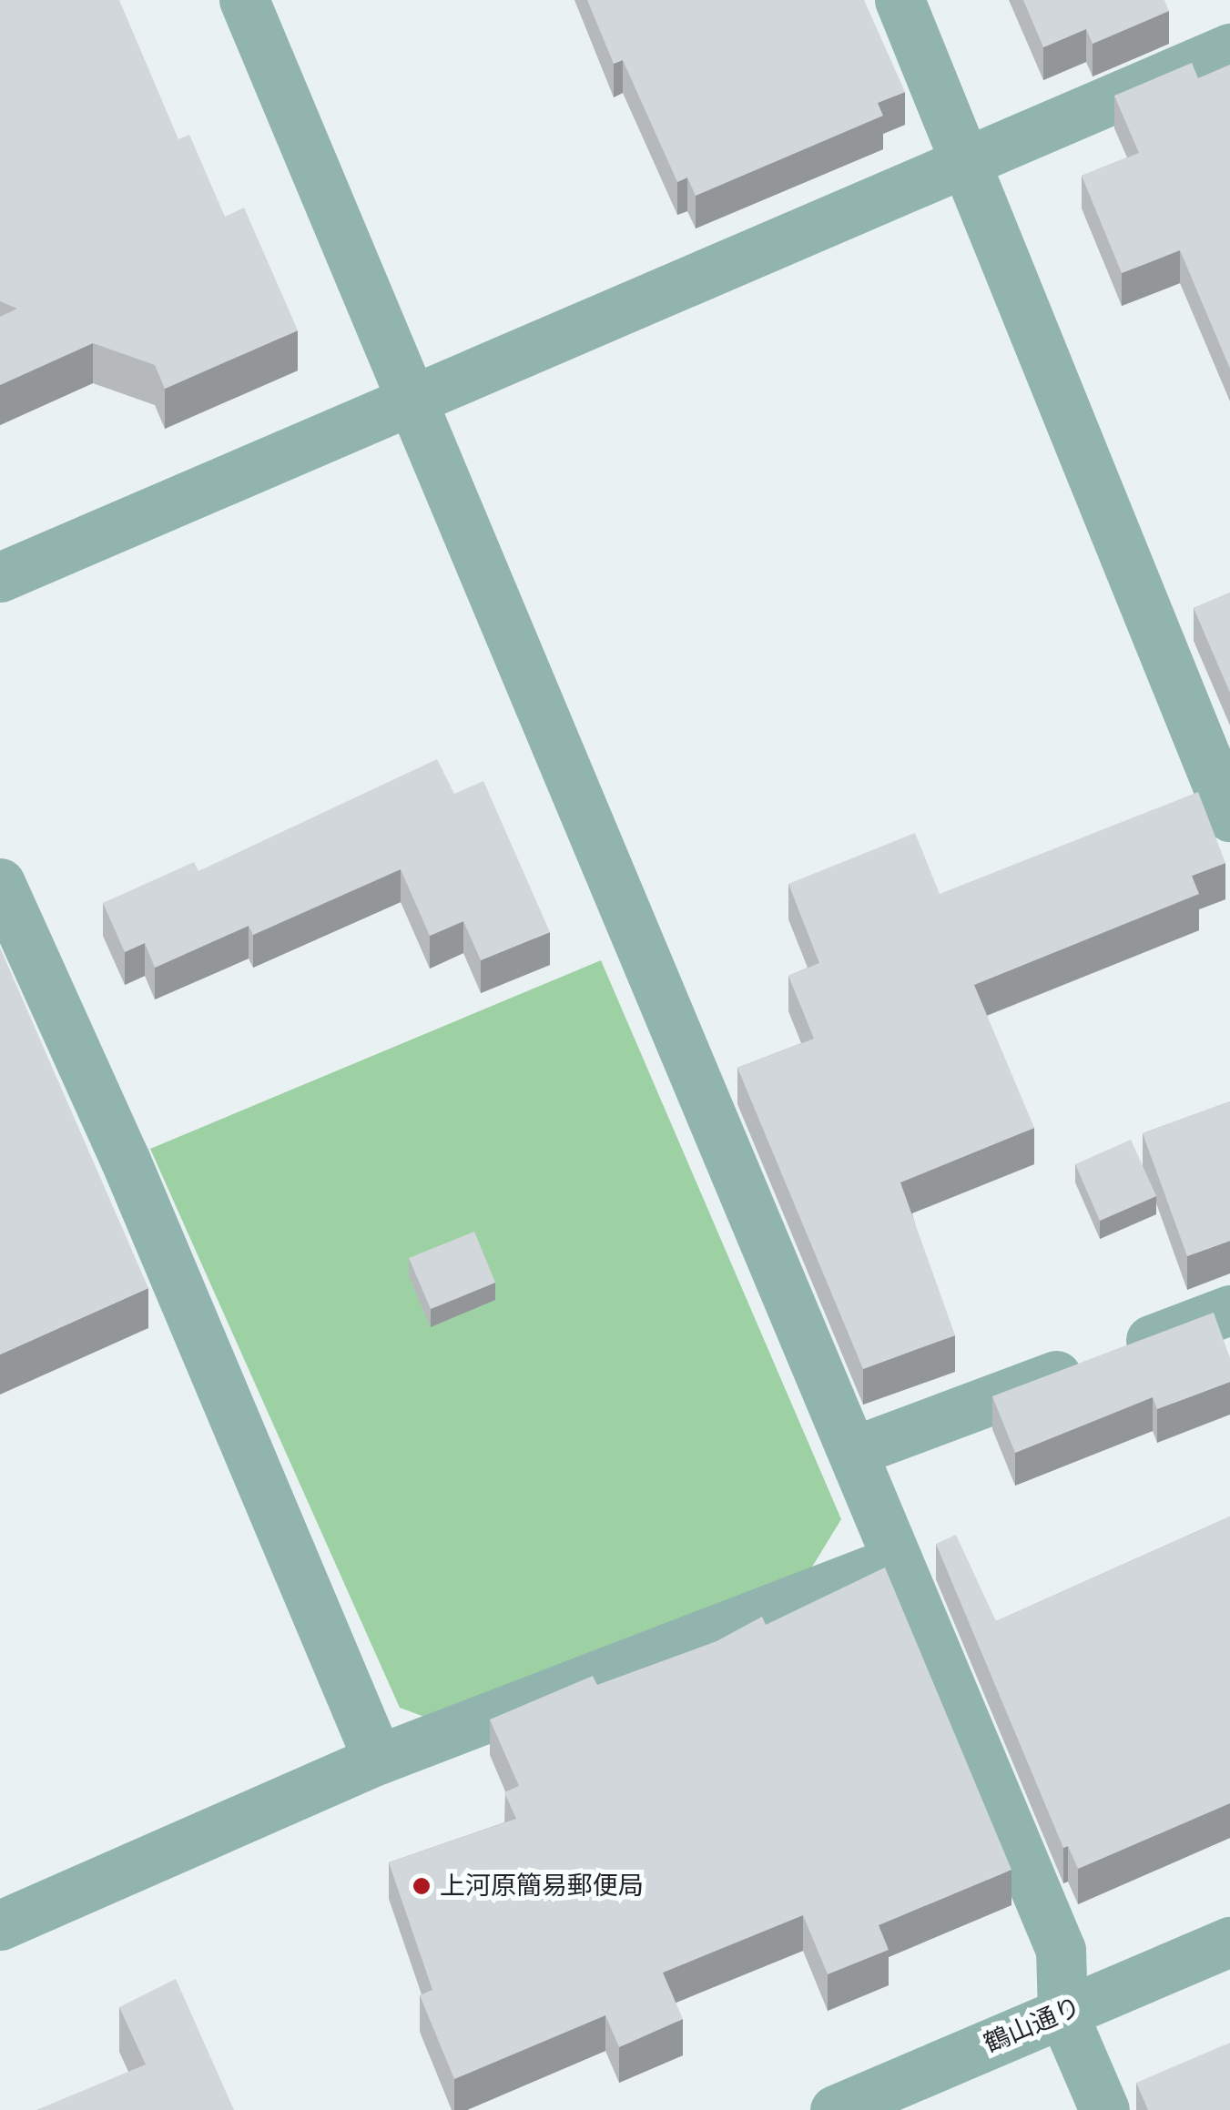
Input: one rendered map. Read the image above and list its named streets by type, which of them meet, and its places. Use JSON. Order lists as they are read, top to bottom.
{
  "streets": {
    "street": ["鶴山通り"]
  },
  "places": ["上河原簡易郵便局"]
}
